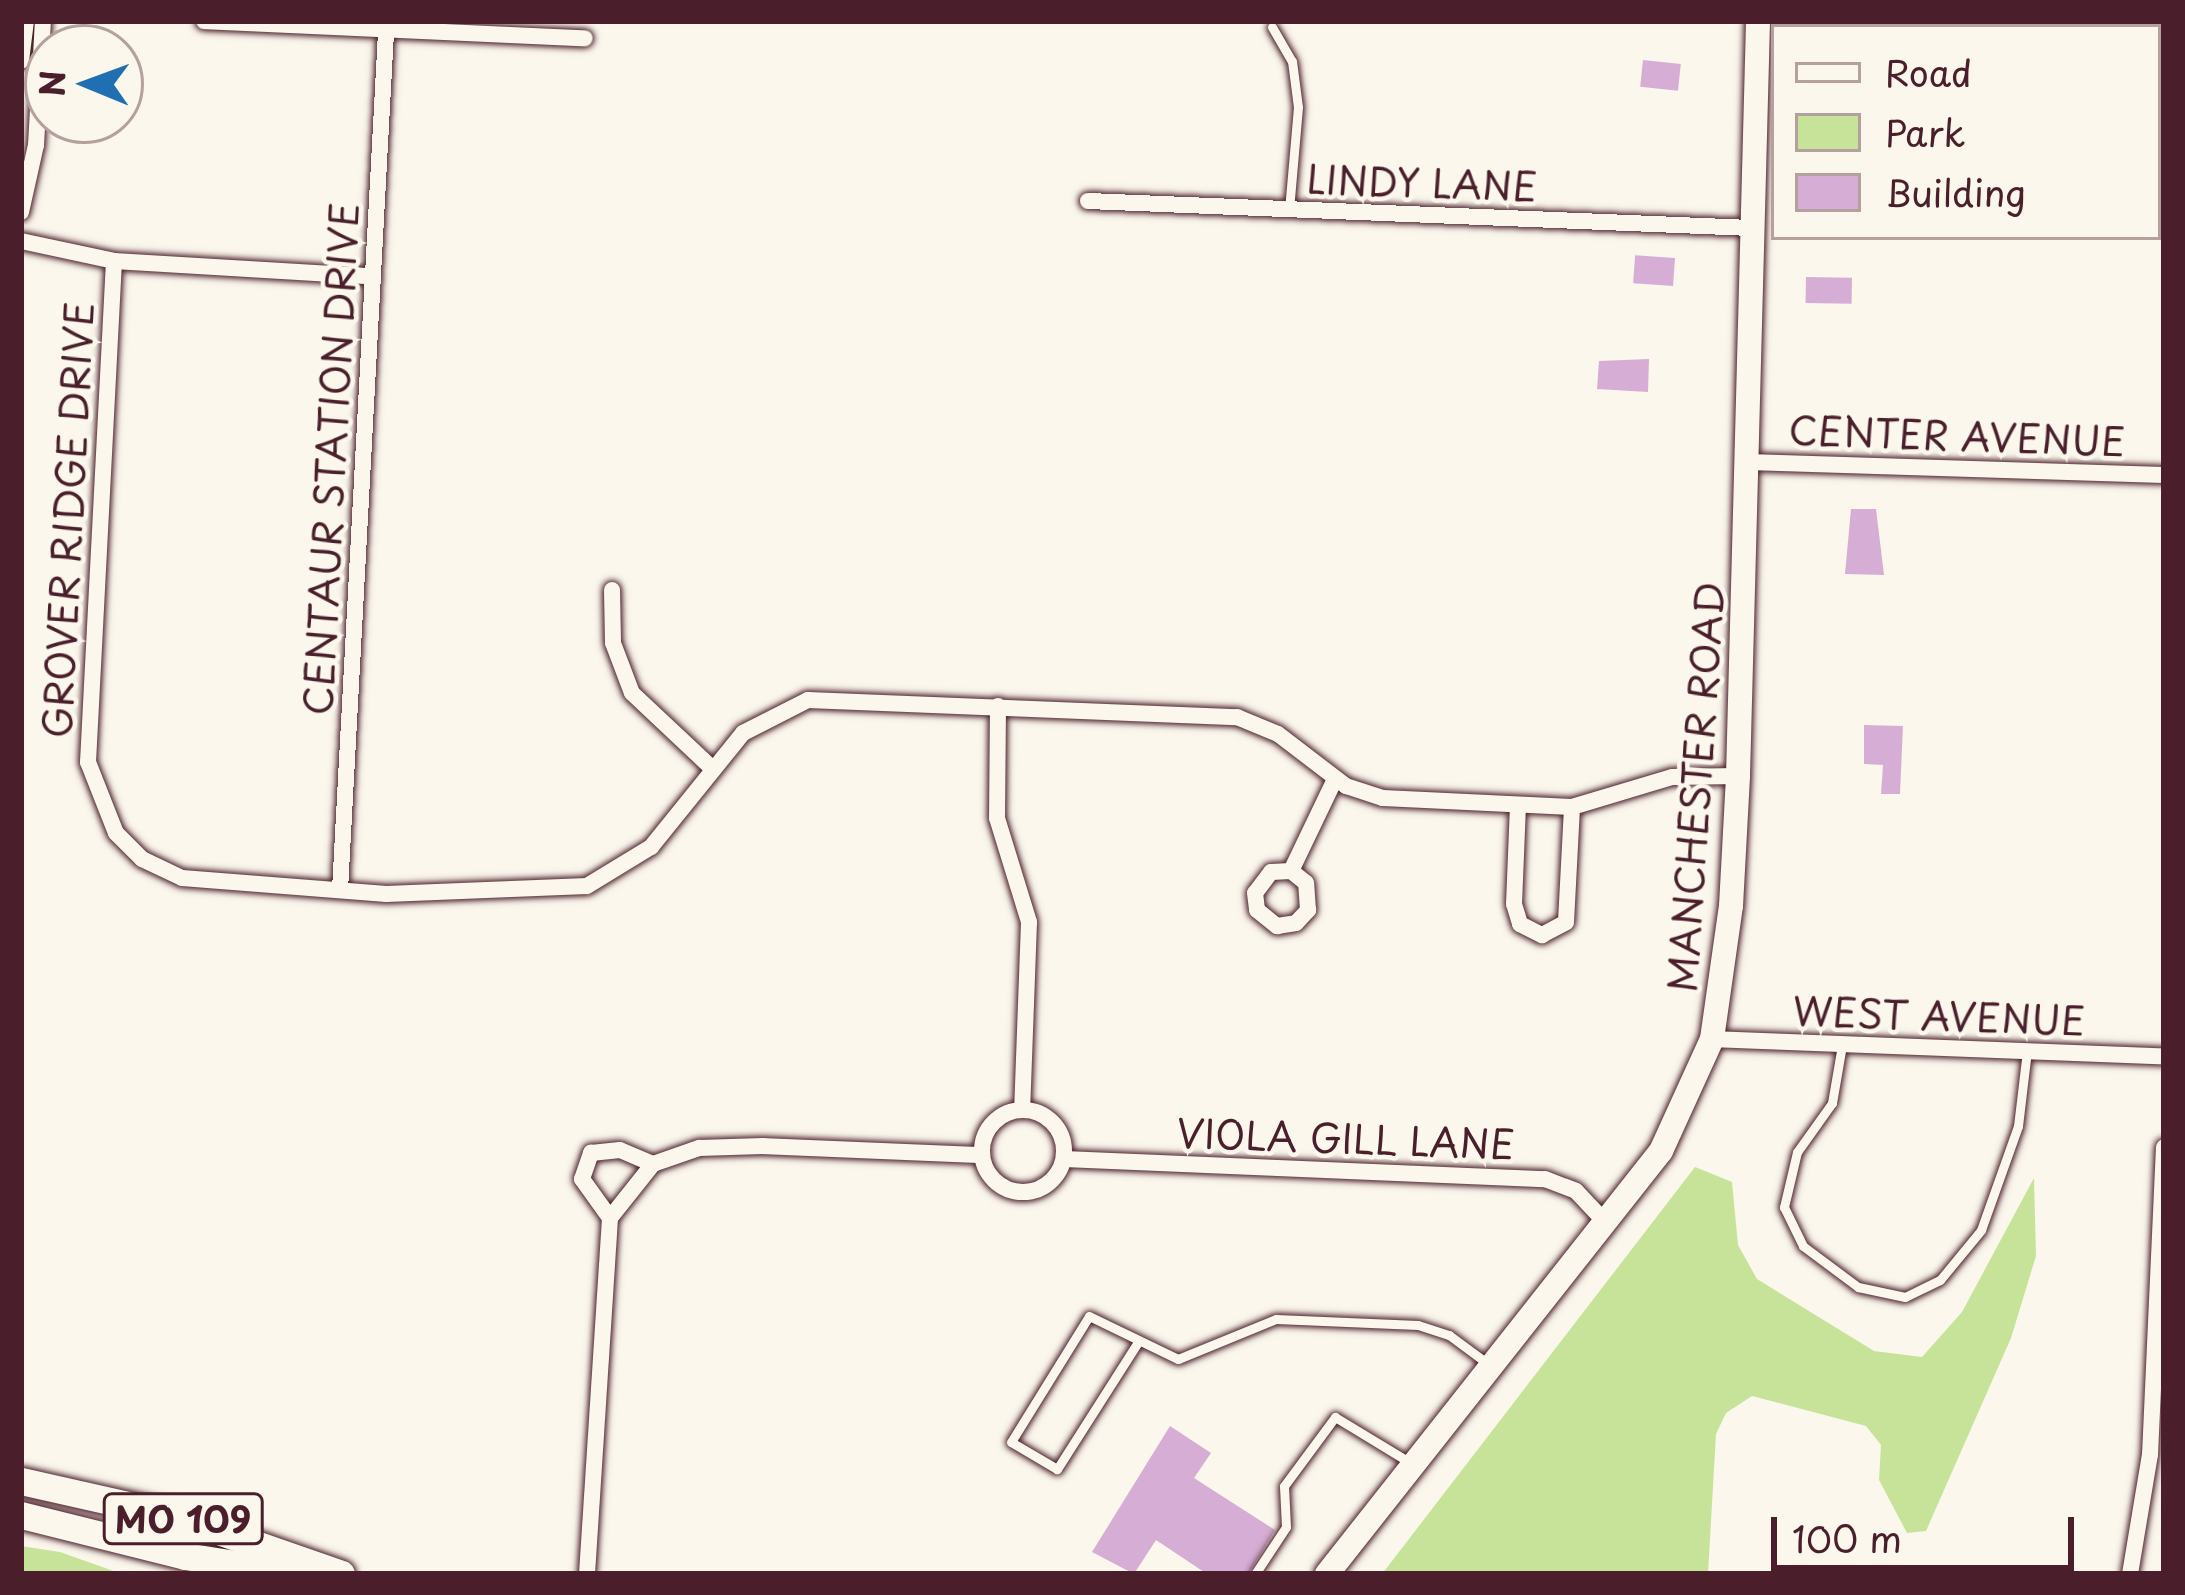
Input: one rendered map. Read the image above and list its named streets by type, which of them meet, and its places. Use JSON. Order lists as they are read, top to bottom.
{
  "streets": {
    "main road": ["MO 109"],
    "street": [
      "LINDY LANE",
      "CENTER AVENUE",
      "CENTAUR STATION DRIVE",
      "GROVER RIDGE DRIVE",
      "MANCHESTER ROAD",
      "WEST AVENUE",
      "VIOLA GILL LANE"
    ]
  },
  "crossings": [
    ["LINDY LANE", "MANCHESTER ROAD"],
    ["CENTER AVENUE", "MANCHESTER ROAD"],
    ["CENTAUR STATION DRIVE", "GROVER RIDGE DRIVE"],
    ["GROVER RIDGE DRIVE", "MANCHESTER ROAD"],
    ["MANCHESTER ROAD", "WEST AVENUE"],
    ["MANCHESTER ROAD", "VIOLA GILL LANE"]
  ],
  "legend": ["Road", "Park", "Building"],
  "scale_bar": "100 m",
  "north": "left"
}
